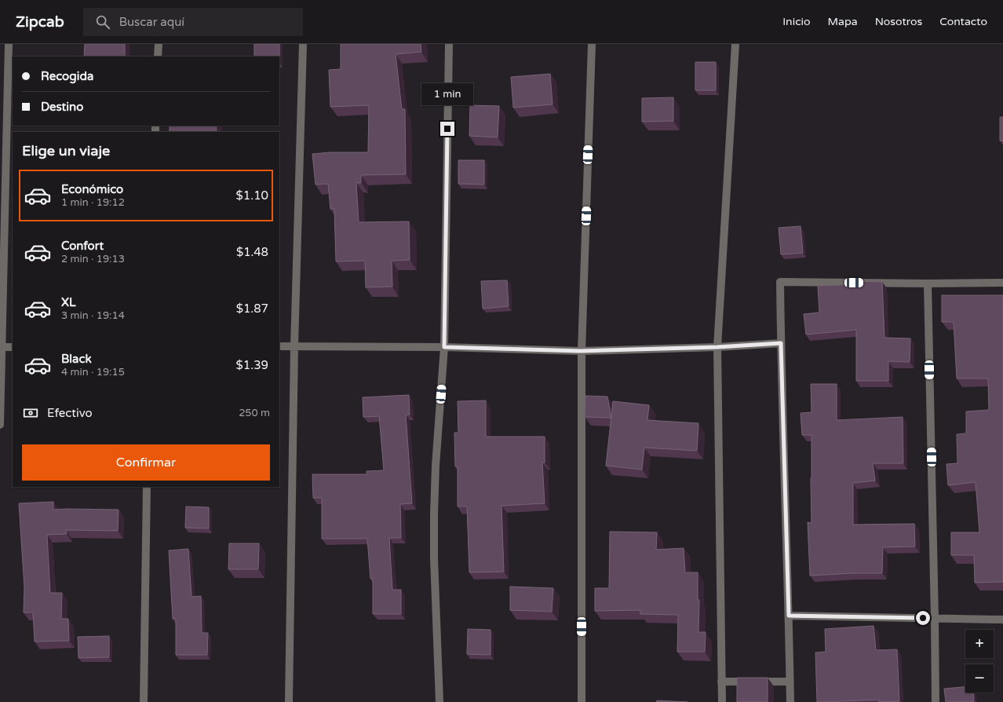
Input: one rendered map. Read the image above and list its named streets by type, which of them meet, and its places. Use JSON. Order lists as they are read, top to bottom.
{
  "page": {
    "header": "Zipcab",
    "search": "Buscar aquí",
    "nav": [
      "Inicio",
      "Mapa",
      "Nosotros",
      "Contacto"
    ],
    "banner": ["Recogida", "Destino"],
    "bubble": "1 min",
    "heading": "Elige un viaje",
    "list": [
      {
        "name": "Económico",
        "note": "1 min · 19:12",
        "value": "$1.10"
      },
      {
        "name": "Confort",
        "note": "2 min · 19:13",
        "value": "$1.48"
      },
      {
        "name": "XL",
        "note": "3 min · 19:14",
        "value": "$1.87"
      },
      {
        "name": "Black",
        "note": "4 min · 19:15",
        "value": "$1.39"
      }
    ],
    "pay": ["Efectivo", "250 m"],
    "buttons": "Confirmar",
    "map_buttons": ["+", "−"]
  }
}
